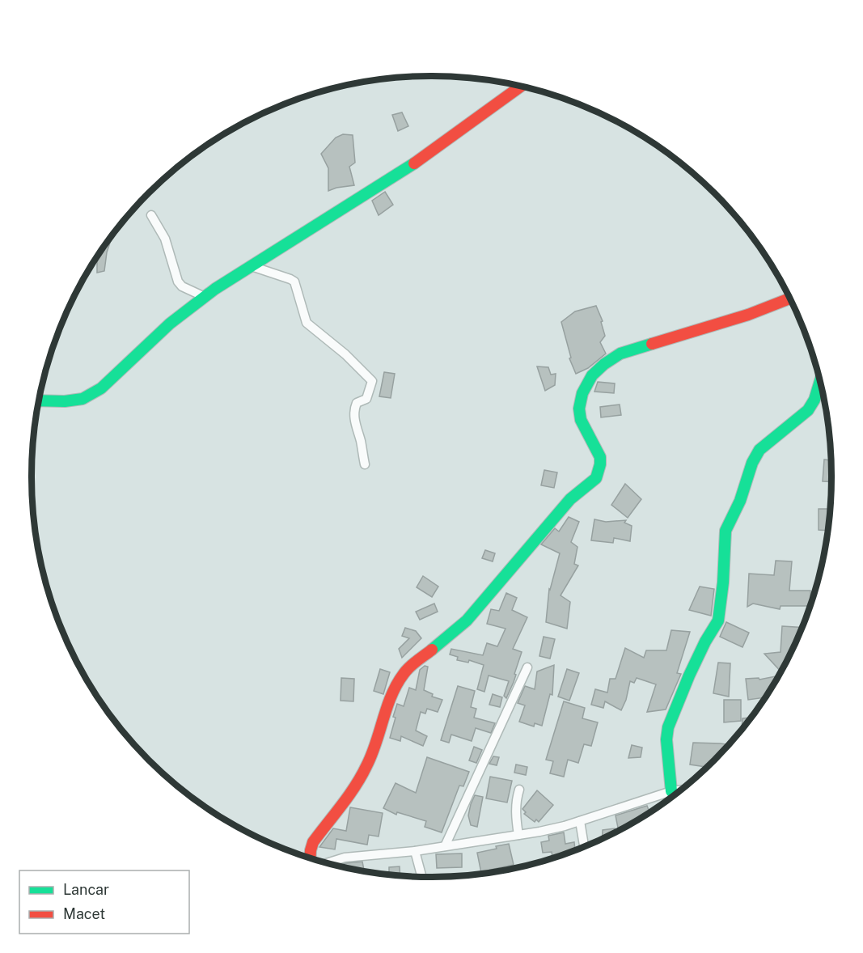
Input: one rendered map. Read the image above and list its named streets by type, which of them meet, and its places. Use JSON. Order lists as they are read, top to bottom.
{
  "legend": ["Lancar", "Macet"]
}
